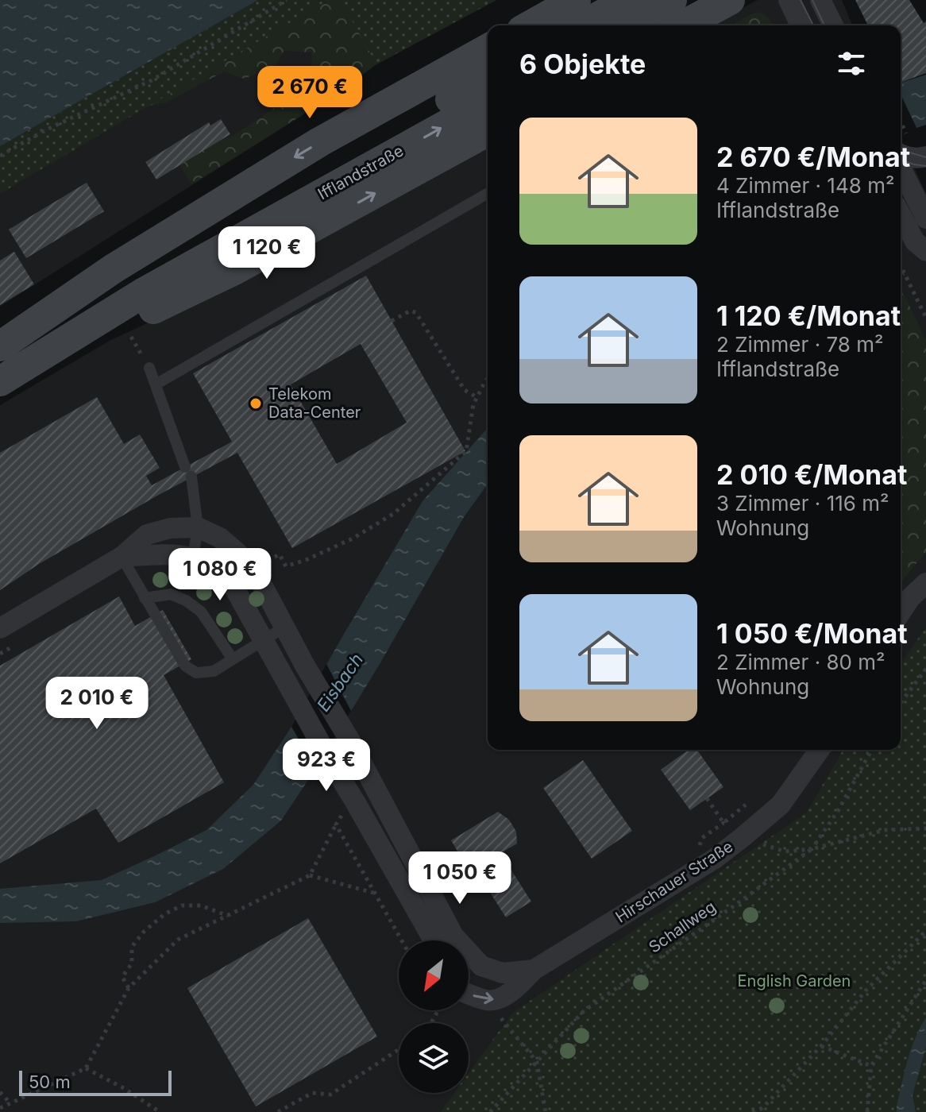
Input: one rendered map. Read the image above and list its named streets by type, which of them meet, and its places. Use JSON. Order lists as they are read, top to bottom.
{
  "streets": {
    "main road": ["Ifflandstraße"],
    "street": ["Hirschauer Straße"],
    "path": ["Schallweg"]
  },
  "water": ["Eisbach"],
  "parks": ["English Garden"],
  "places": ["Telekom Data-Center"],
  "scale_bar": "50 m",
  "north": "bottom left",
  "page": {
    "heading": "6 Objekte",
    "price": [
      "2 670 €",
      "1 120 €",
      "1 080 €",
      "2 010 €",
      "923 €",
      "1 050 €"
    ],
    "list": [
      {
        "name": "2 670 €/Monat",
        "note": "4 Zimmer · 148 m² · Ifflandstraße"
      },
      {
        "name": "1 120 €/Monat",
        "note": "2 Zimmer · 78 m² · Ifflandstraße"
      },
      {
        "name": "2 010 €/Monat",
        "note": "3 Zimmer · 116 m² · Wohnung"
      },
      {
        "name": "1 050 €/Monat",
        "note": "2 Zimmer · 80 m² · Wohnung"
      }
    ],
    "scale": "50 m"
  }
}
